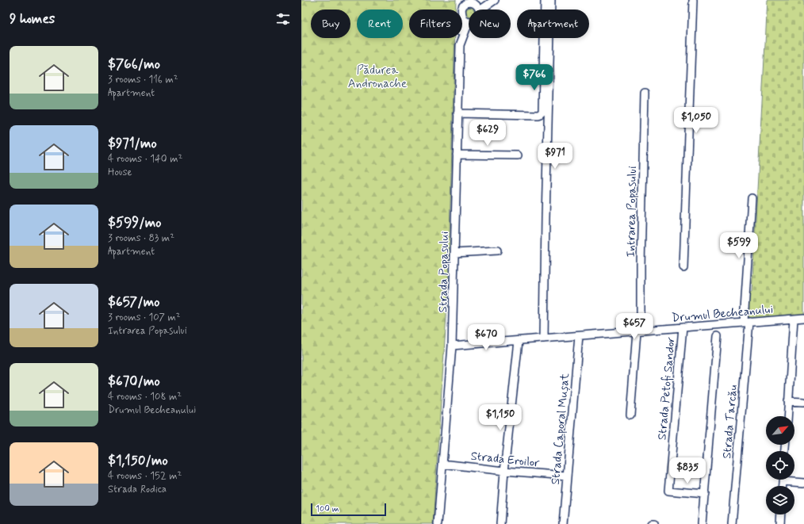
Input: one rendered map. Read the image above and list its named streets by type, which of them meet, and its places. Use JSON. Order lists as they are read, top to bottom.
{
  "streets": {
    "street": [
      "Intrarea Popasului",
      "Strada Popasului",
      "Drumul Becheanului",
      "Strada Petofi Sandor",
      "Strada Tarcău",
      "Strada Caporal Mușat",
      "Strada Eroilor"
    ]
  },
  "crossings": [
    ["Intrarea Popasului", "Drumul Becheanului"],
    ["Strada Popasului", "Drumul Becheanului"],
    ["Strada Popasului", "Strada Eroilor"],
    ["Drumul Becheanului", "Strada Petofi Sandor"],
    ["Drumul Becheanului", "Strada Tarcău"],
    ["Drumul Becheanului", "Strada Caporal Mușat"],
    ["Strada Caporal Mușat", "Strada Eroilor"]
  ],
  "parks": ["Pădurea Andronache"],
  "scale_bar": "100 m",
  "north": "top right",
  "page": {
    "heading": "9 homes",
    "chip": [
      "Buy",
      "Rent",
      "Filters",
      "New",
      "Apartment"
    ],
    "list": [
      {
        "name": "$766/mo",
        "note": "3 rooms · 116 m² · Apartment"
      },
      {
        "name": "$971/mo",
        "note": "4 rooms · 140 m² · House"
      },
      {
        "name": "$599/mo",
        "note": "3 rooms · 83 m² · Apartment"
      },
      {
        "name": "$657/mo",
        "note": "3 rooms · 107 m² · Intrarea Popasului"
      },
      {
        "name": "$670/mo",
        "note": "4 rooms · 108 m² · Drumul Becheanului"
      },
      {
        "name": "$1,150/mo",
        "note": "4 rooms · 152 m² · Strada Rodica"
      }
    ],
    "price": [
      "$766",
      "$1,050",
      "$629",
      "$971",
      "$599",
      "$657",
      "$670",
      "$1,150",
      "$835"
    ],
    "scale": "100 m"
  }
}
